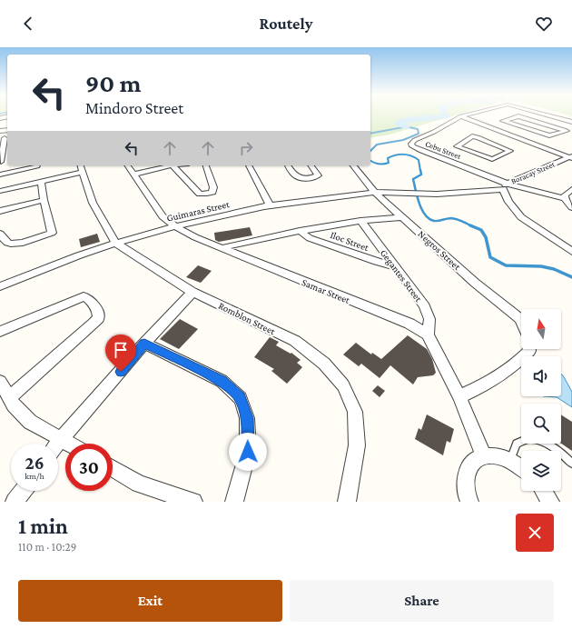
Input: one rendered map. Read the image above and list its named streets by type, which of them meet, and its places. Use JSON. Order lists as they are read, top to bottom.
{
  "streets": {
    "street": [
      "Cebu Street",
      "Boracay Street",
      "Guimaras Street",
      "Iloc Street",
      "Negros Street",
      "Gegantes Street",
      "Samar Street",
      "Romblon Street"
    ]
  },
  "crossings": [
    ["Cebu Street", "Boracay Street"],
    ["Cebu Street", "Guimaras Street"],
    ["Boracay Street", "Guimaras Street"],
    ["Guimaras Street", "Negros Street"],
    ["Guimaras Street", "Samar Street"],
    ["Guimaras Street", "Romblon Street"],
    ["Iloc Street", "Gegantes Street"],
    ["Gegantes Street", "Samar Street"]
  ],
  "north": "top",
  "page": {
    "header": "Routely",
    "turn": ["90 m", "Mindoro Street"],
    "speed": "26 km/h",
    "limit": "30",
    "heading": ["1 min", "110 m · 10:29"],
    "buttons": ["Exit", "Share"]
  }
}
